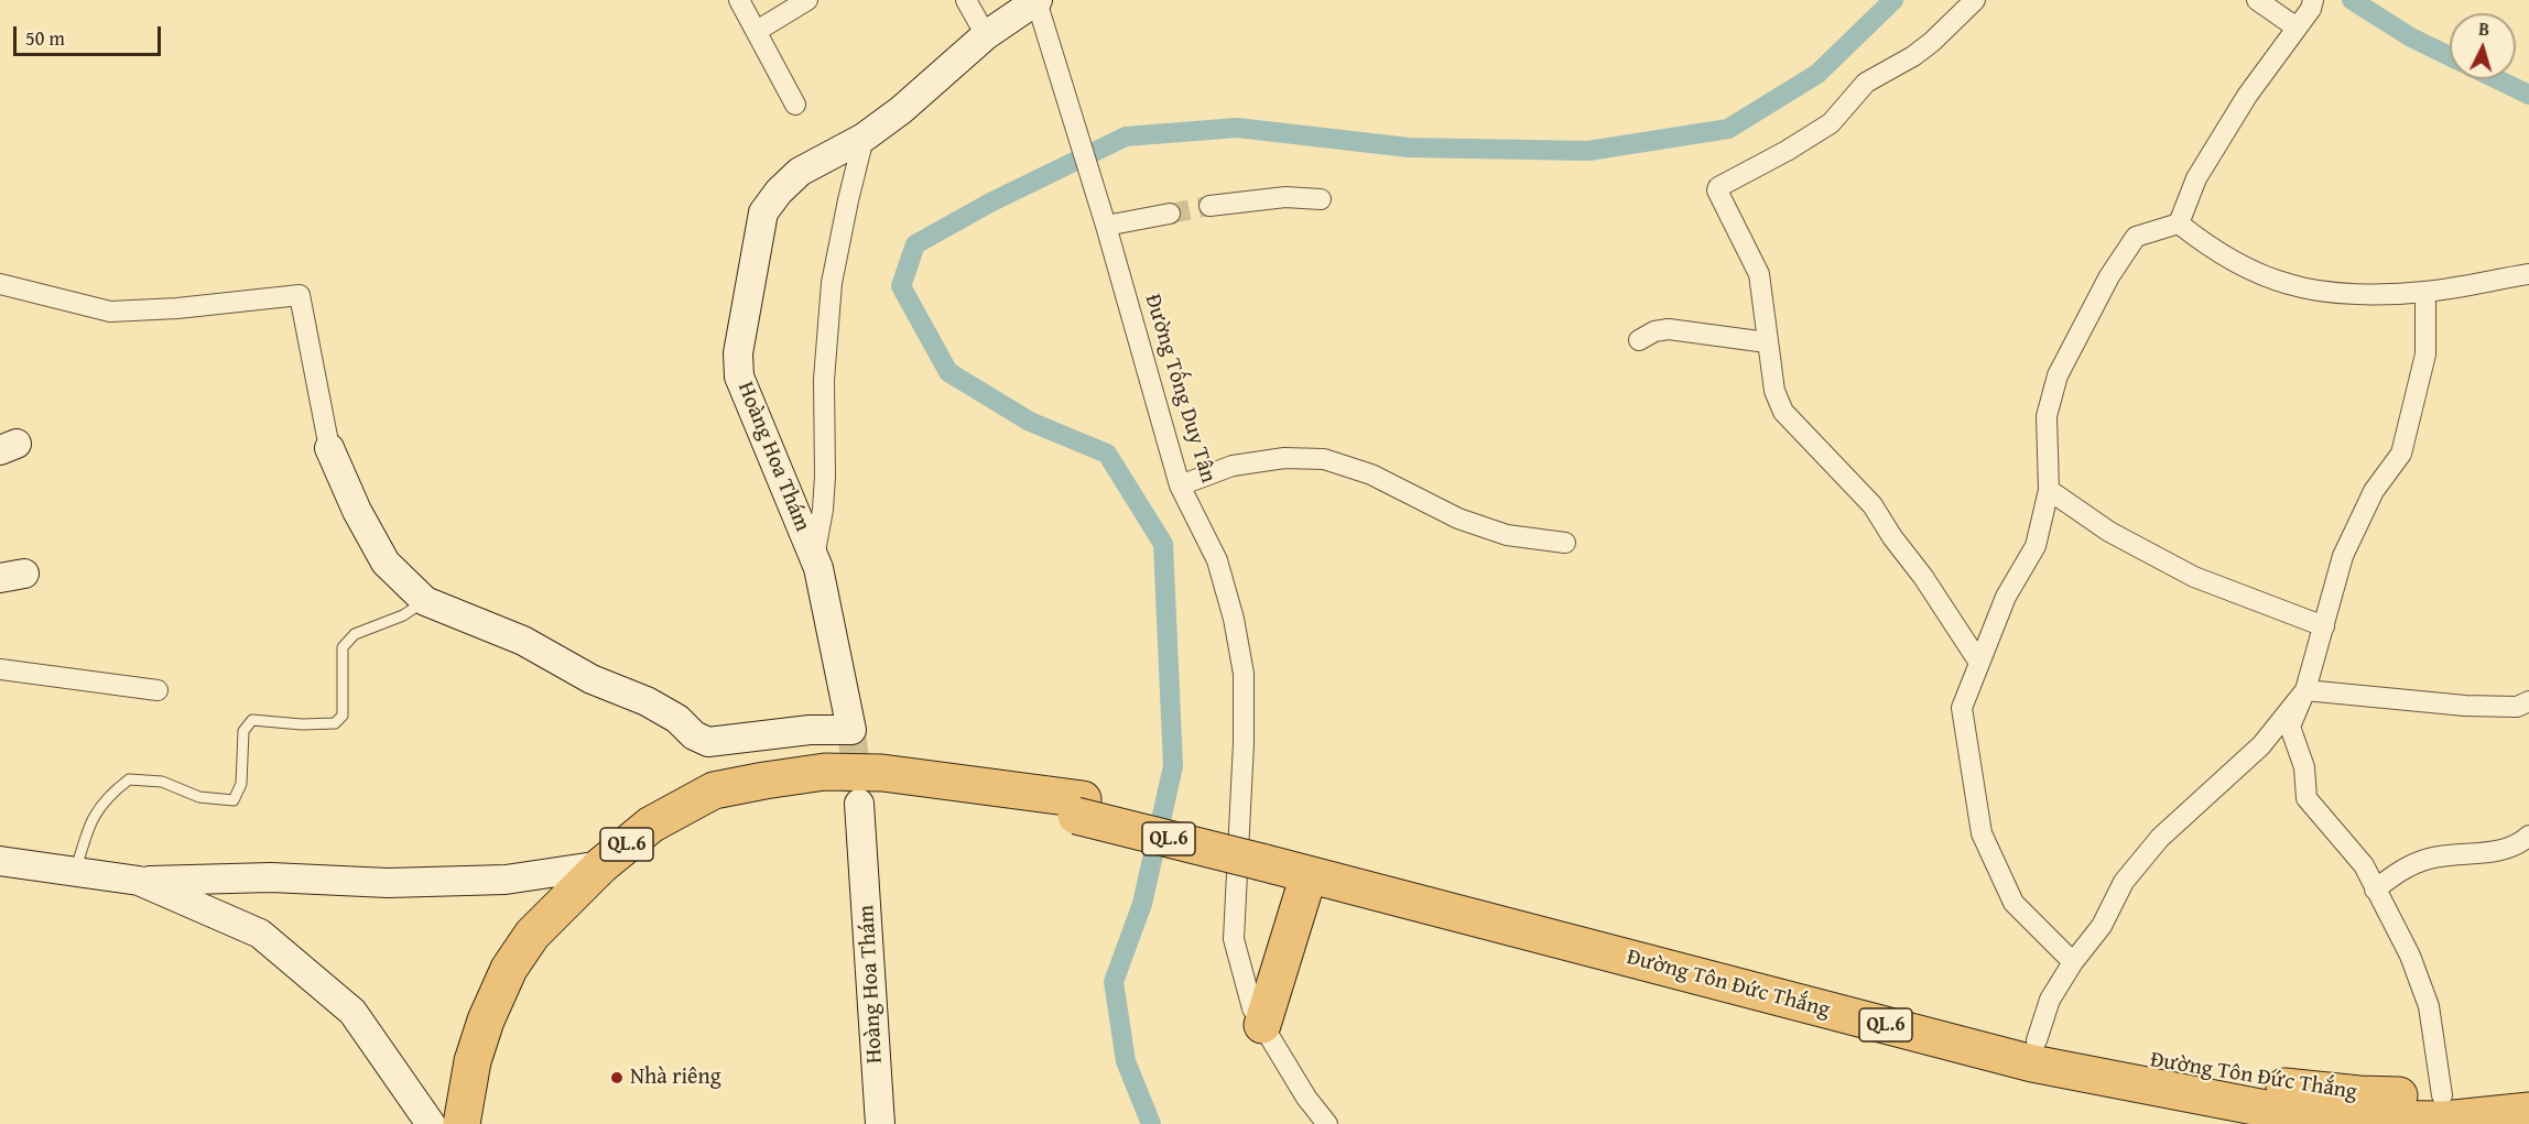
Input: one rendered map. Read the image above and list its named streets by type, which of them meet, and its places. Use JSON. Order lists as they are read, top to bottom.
{
  "streets": {
    "highway": ["QL.6", "Đường Tôn Đức Thắng"],
    "street": ["Đường Tống Duy Tân", "Hoàng Hoa Thám"]
  },
  "crossings": [
    ["Đường Tống Duy Tân", "Hoàng Hoa Thám"]
  ],
  "places": ["Nhà riêng"],
  "scale_bar": "50 m",
  "north": "top"
}
